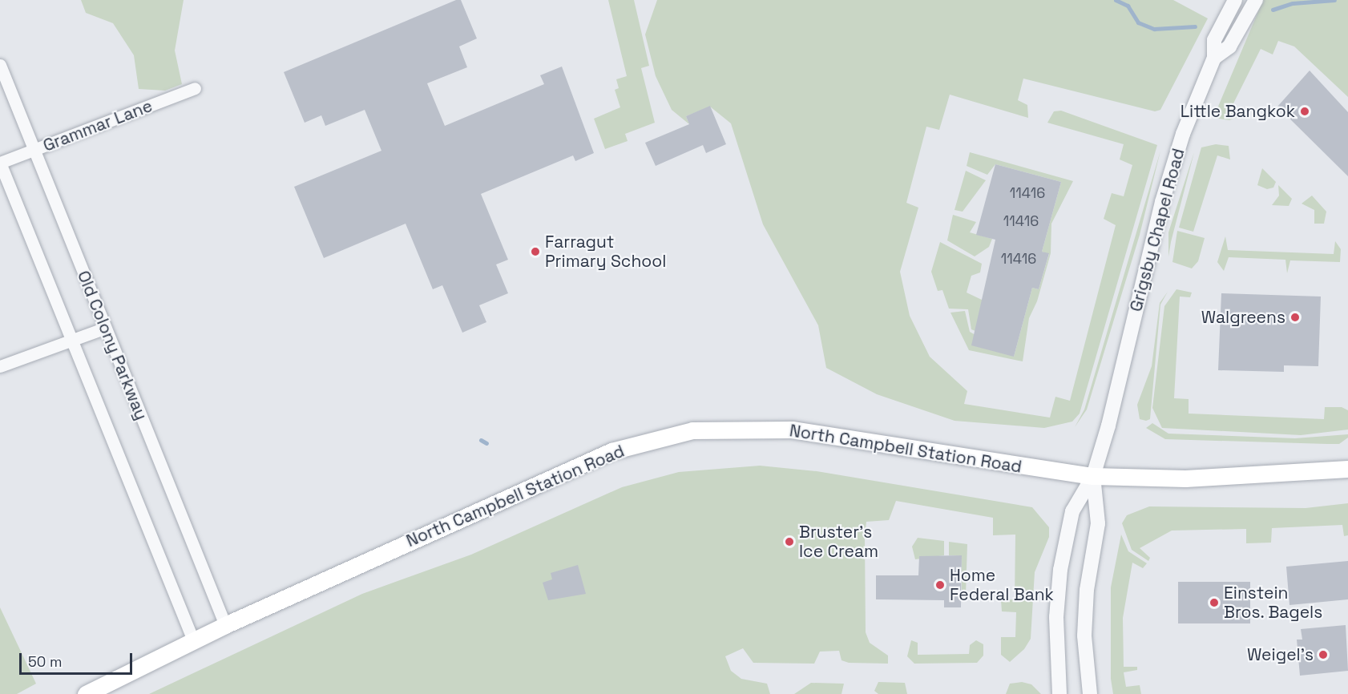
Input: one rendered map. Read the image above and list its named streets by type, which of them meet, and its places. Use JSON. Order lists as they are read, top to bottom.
{
  "streets": {
    "main road": ["North Campbell Station Road"],
    "street": ["Grammar Lane", "Grigsby Chapel Road", "Old Colony Parkway"]
  },
  "crossings": [
    ["Grammar Lane", "Old Colony Parkway"],
    ["Grigsby Chapel Road", "North Campbell Station Road"],
    ["Old Colony Parkway", "North Campbell Station Road"]
  ],
  "places": [
    "Little Bangkok",
    "Farragut Primary School",
    "Walgreens",
    "Bruster's Ice Cream",
    "Home Federal Bank",
    "Einstein Bros. Bagels",
    "Weigel's"
  ],
  "house_numbers": ["11416", "11416", "11416"],
  "scale_bar": "50 m"
}
